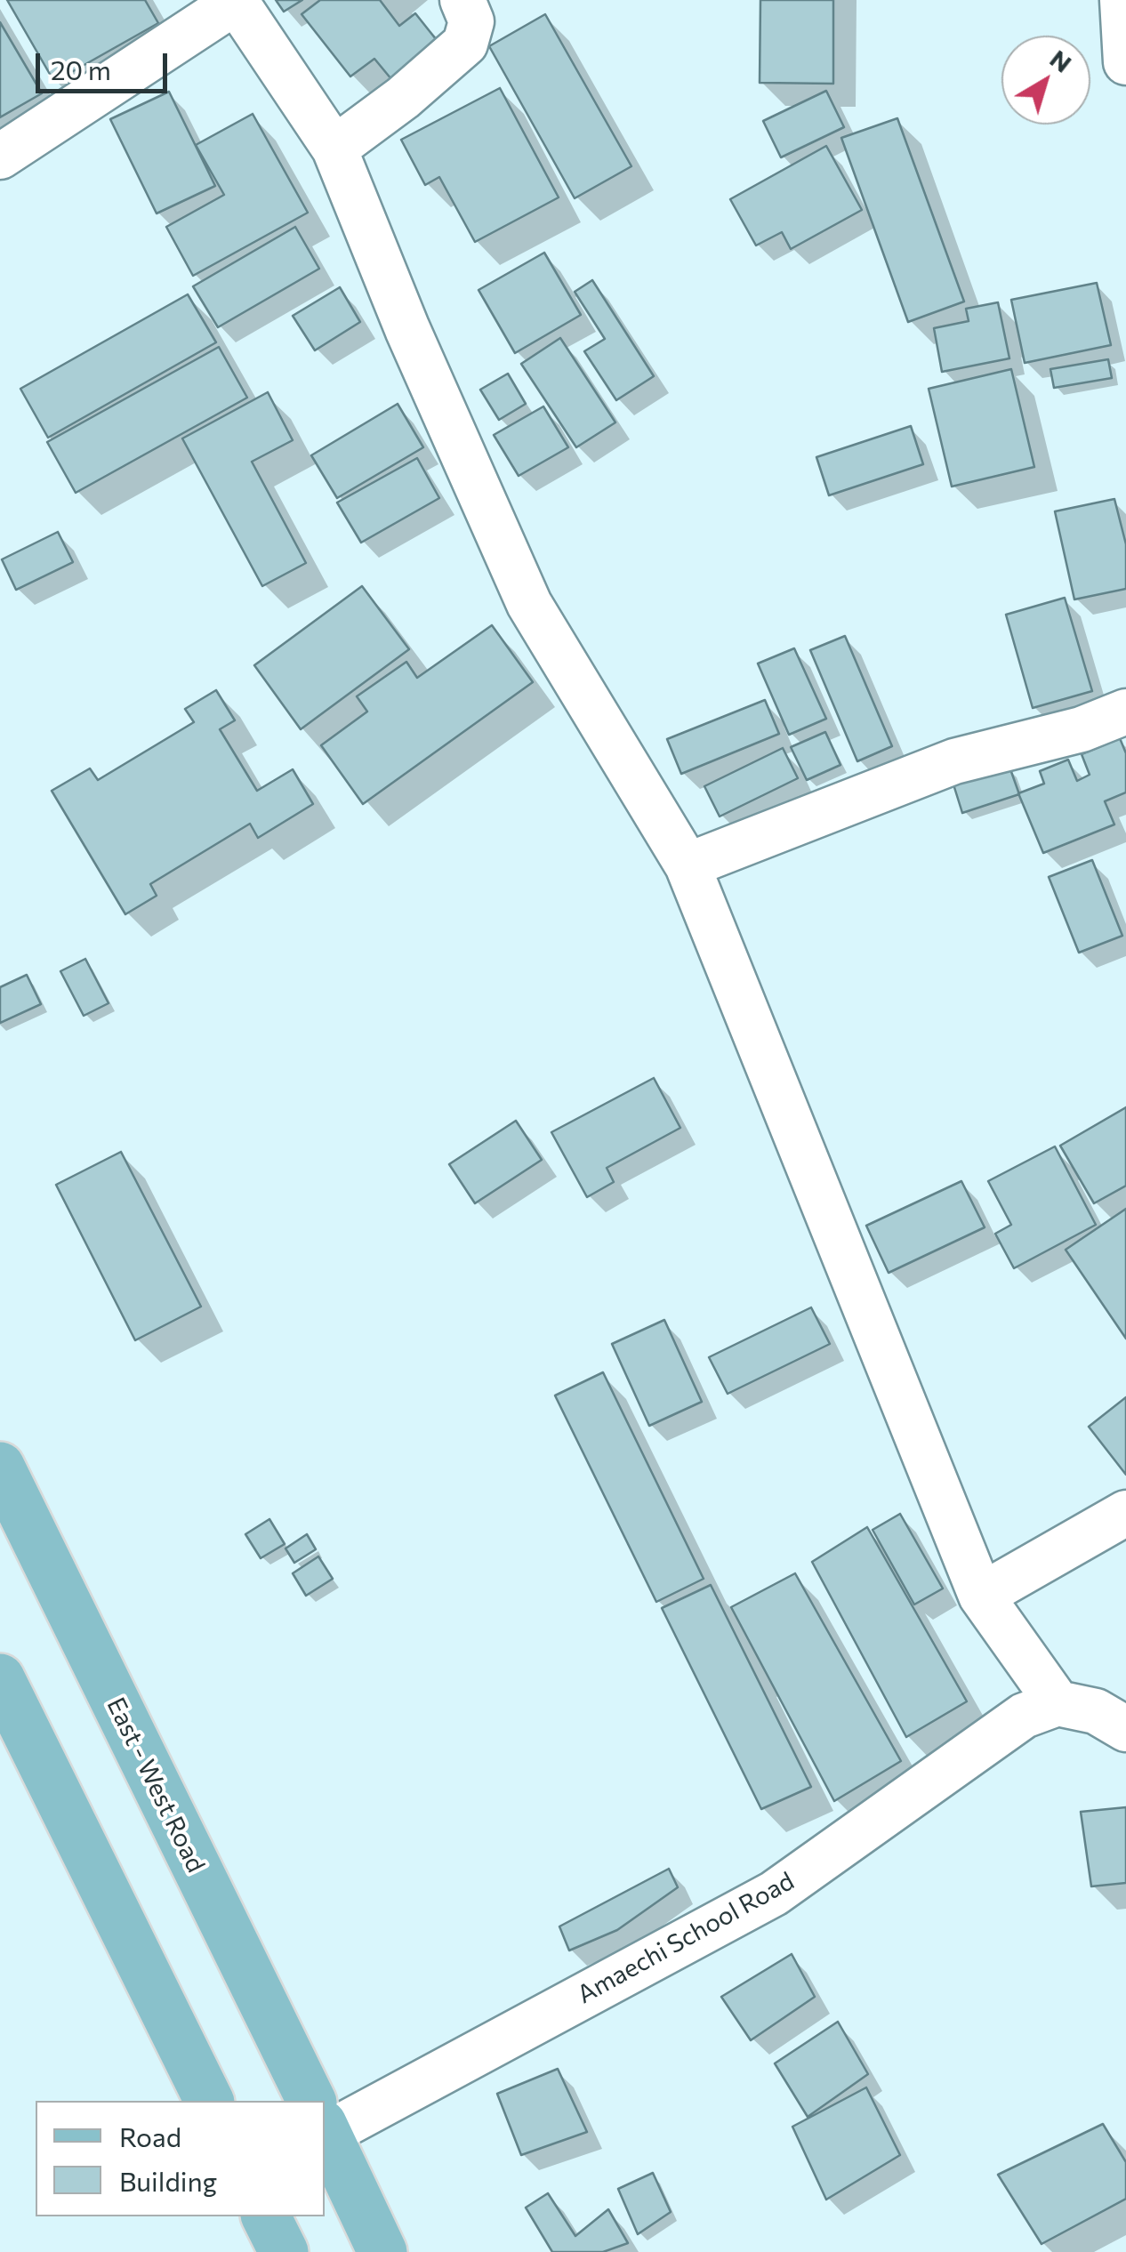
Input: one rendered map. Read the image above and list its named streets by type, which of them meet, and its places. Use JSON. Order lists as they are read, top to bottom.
{
  "streets": {
    "main road": ["East - West Road"],
    "street": ["Amaechi School Road"]
  },
  "legend": ["Road", "Building"],
  "scale_bar": "20 m",
  "north": "top right"
}
